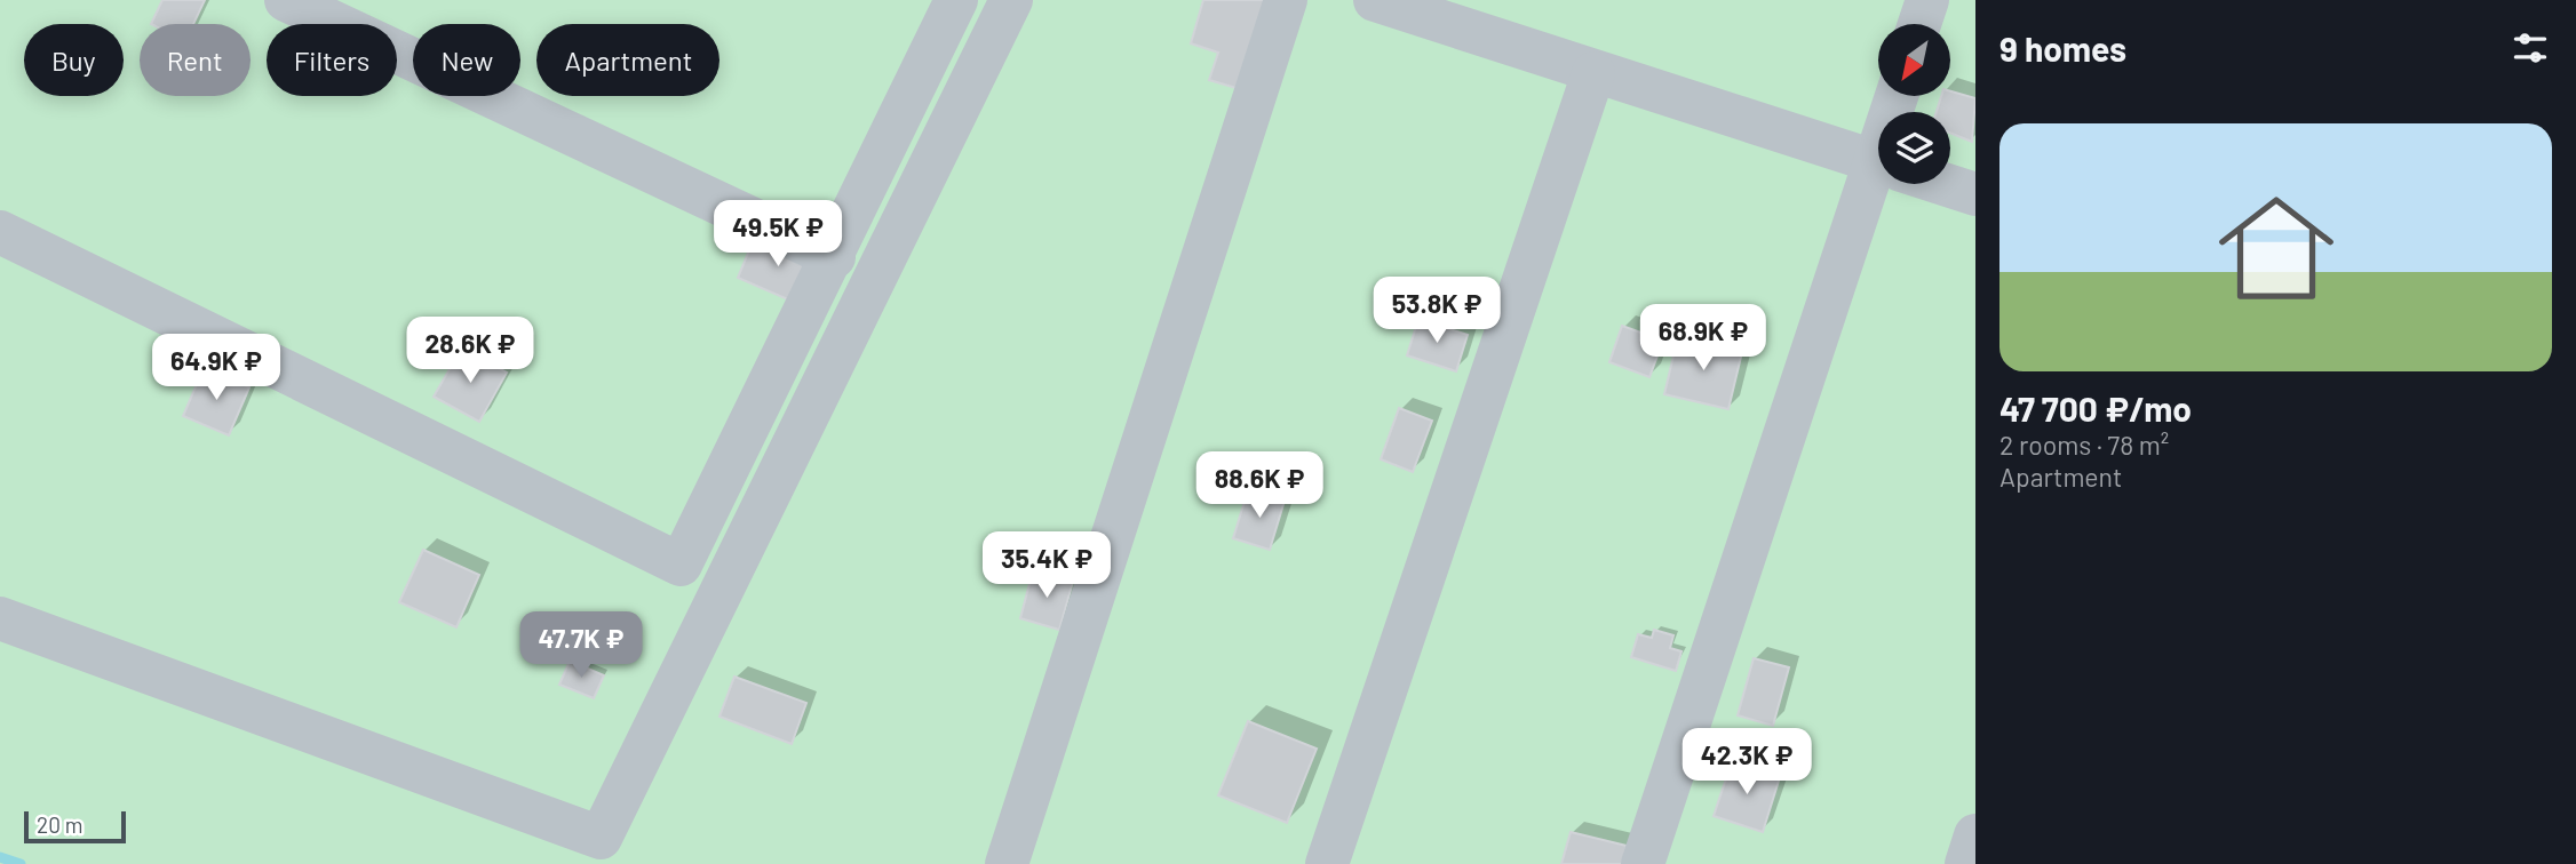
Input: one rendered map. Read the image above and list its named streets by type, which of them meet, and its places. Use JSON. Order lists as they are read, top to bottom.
{
  "scale_bar": "20 m",
  "north": "bottom left",
  "page": {
    "heading": "9 homes",
    "chip": [
      "Buy",
      "Rent",
      "Filters",
      "New",
      "Apartment"
    ],
    "list": [
      {
        "name": "47 700 ₽/mo",
        "note": "2 rooms · 78 m² · Apartment"
      }
    ],
    "price": [
      "49.5K ₽",
      "53.8K ₽",
      "68.9K ₽",
      "28.6K ₽",
      "64.9K ₽",
      "88.6K ₽",
      "35.4K ₽",
      "47.7K ₽",
      "42.3K ₽"
    ],
    "scale": "20 m"
  }
}
